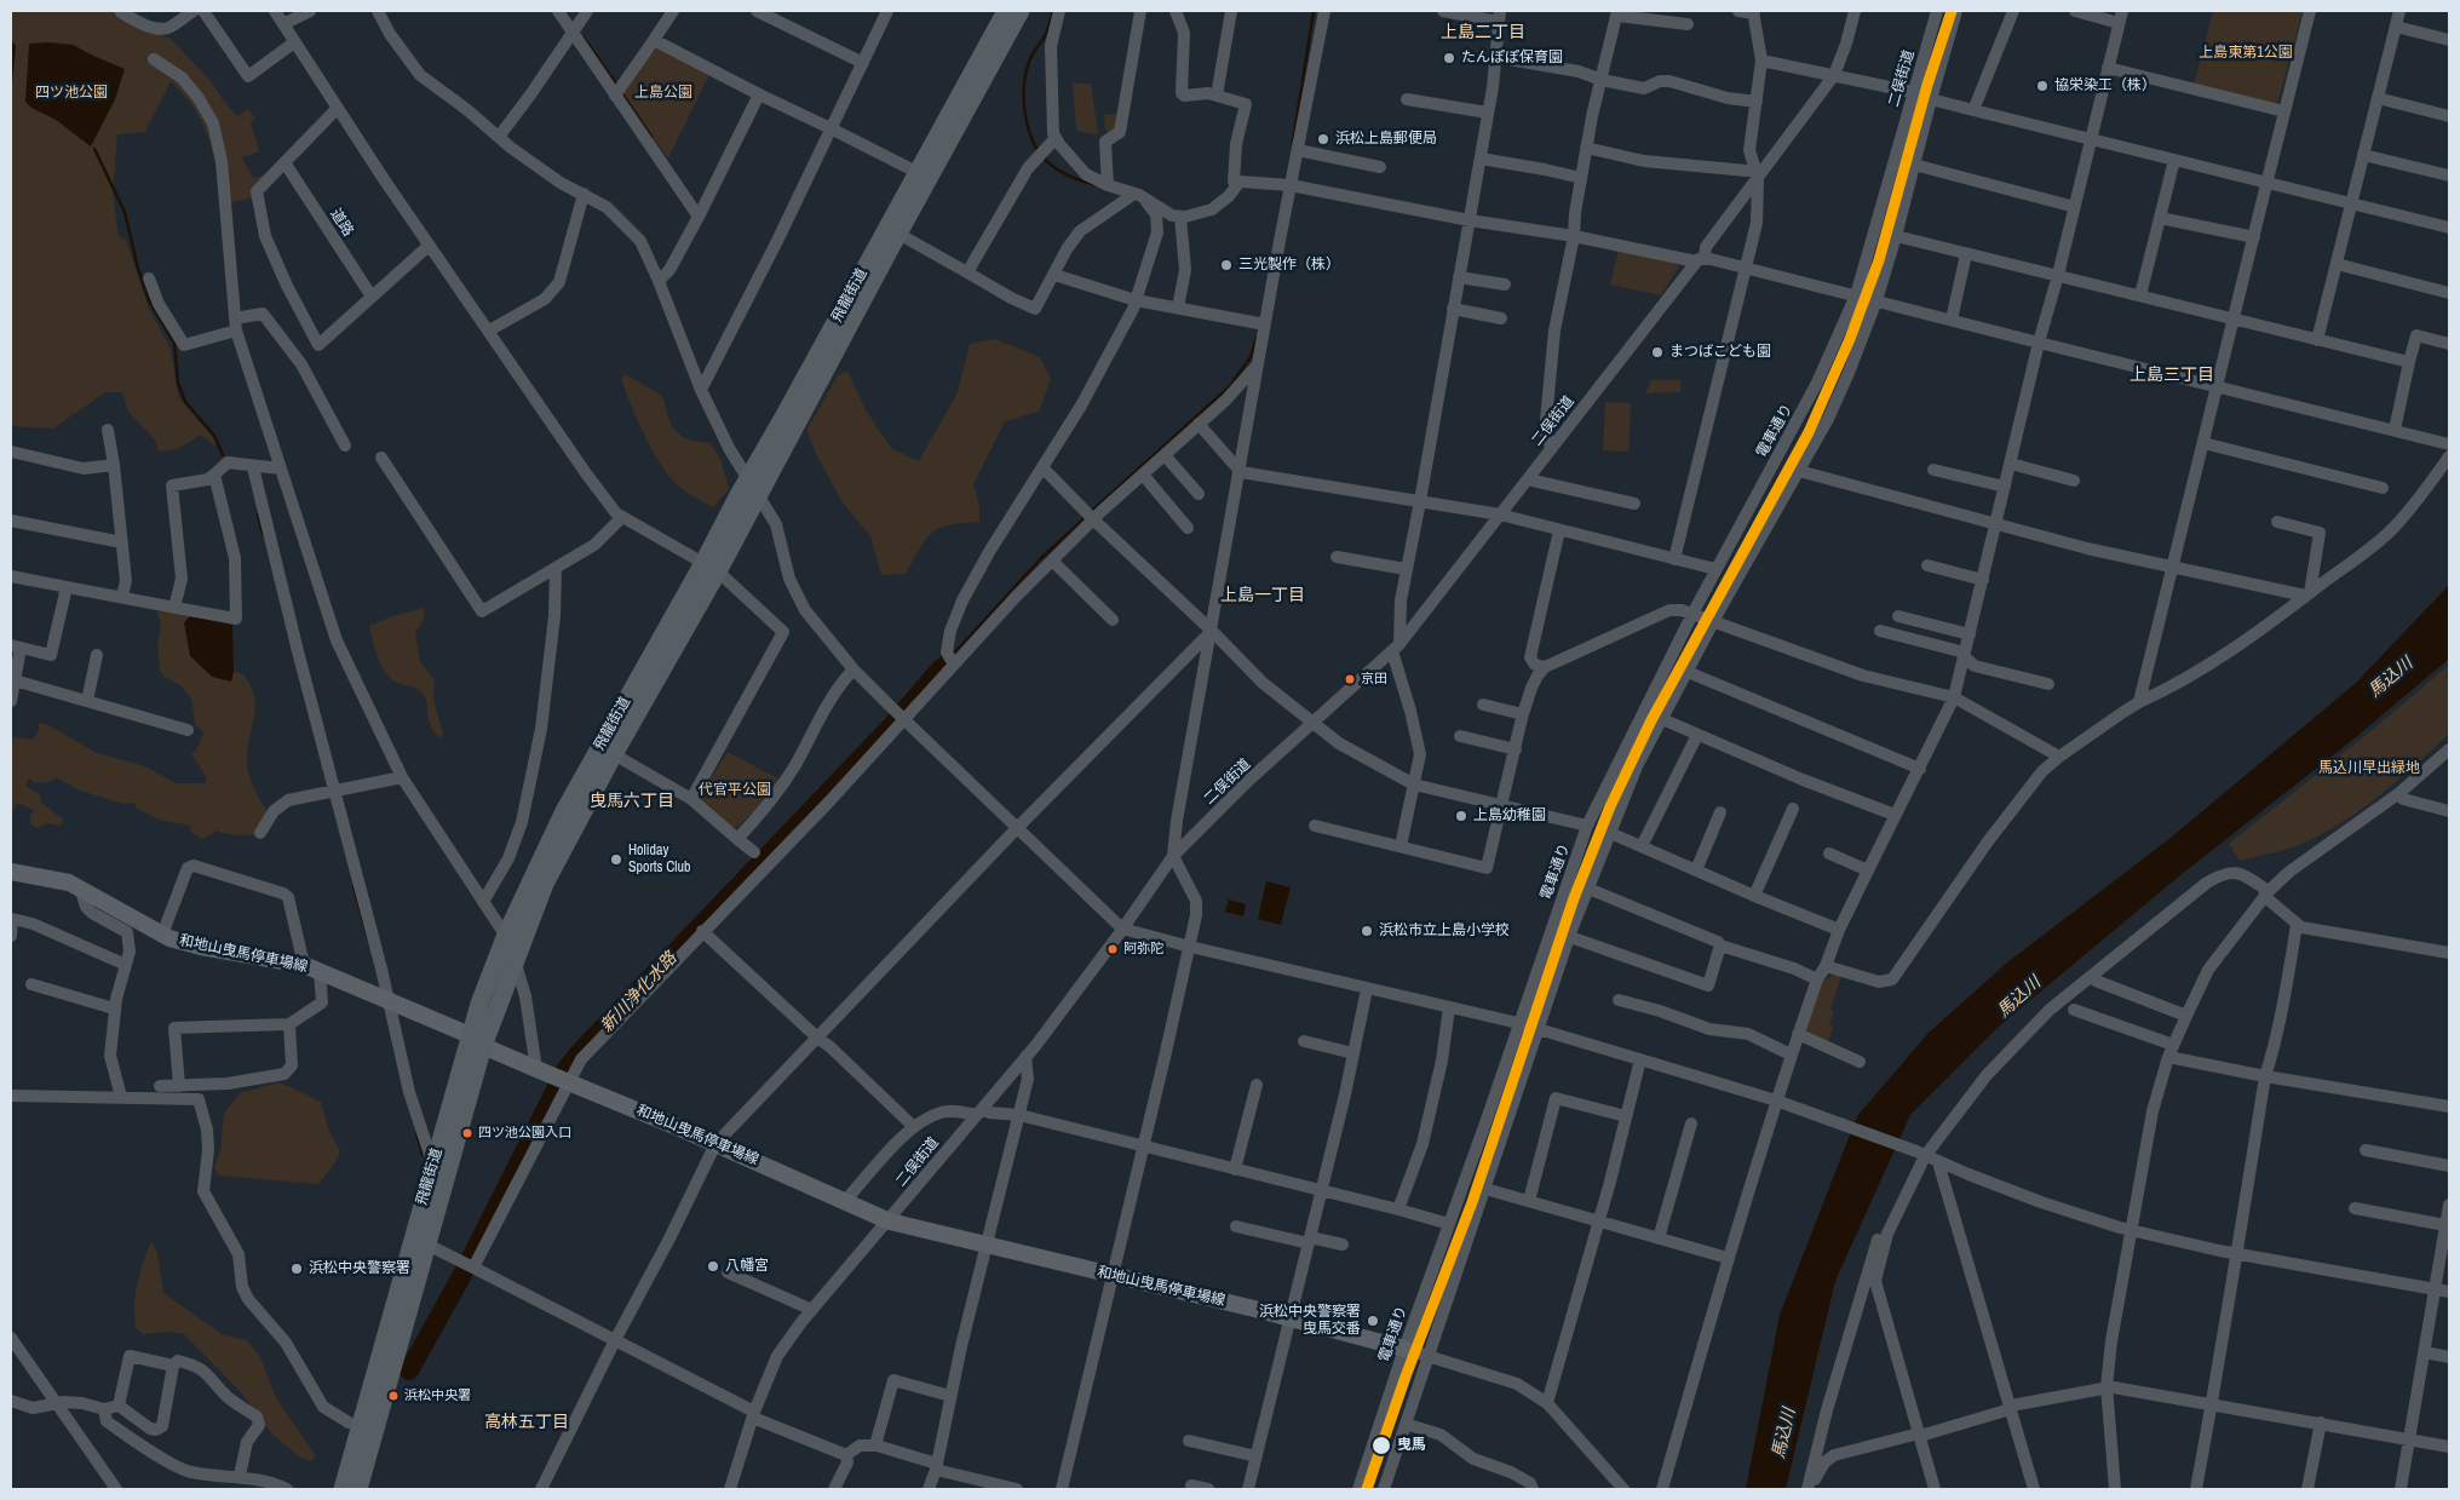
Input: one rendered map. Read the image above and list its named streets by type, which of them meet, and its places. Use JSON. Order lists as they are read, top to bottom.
{
  "streets": {
    "highway": ["飛龍街道"],
    "main road": ["和地山曳馬停車場線"],
    "street": ["二俣街道", "道路", "電車通り"]
  },
  "crossings": [
    ["二俣街道", "電車通り"],
    ["二俣街道", "和地山曳馬停車場線"],
    ["飛龍街道", "和地山曳馬停車場線"],
    ["電車通り", "和地山曳馬停車場線"]
  ],
  "districts": [
    "上島二丁目",
    "上島三丁目",
    "上島一丁目",
    "曳馬六丁目",
    "高林五丁目"
  ],
  "water": ["馬込川", "新川浄化水路"],
  "parks": [
    "上島東第1公園",
    "四ツ池公園",
    "上島公園",
    "馬込川早出緑地",
    "代官平公園"
  ],
  "places": [
    "たんぽぽ保育園",
    "協栄染工（株）",
    "浜松上島郵便局",
    "三光製作（株）",
    "まつばこども園",
    "京田",
    "上島幼稚園",
    "Holiday Sports Club",
    "浜松市立上島小学校",
    "阿弥陀",
    "四ツ池公園入口",
    "八幡宮",
    "浜松中央警察署",
    "浜松中央警察署 曳馬交番",
    "浜松中央署",
    "曳馬"
  ]
}
